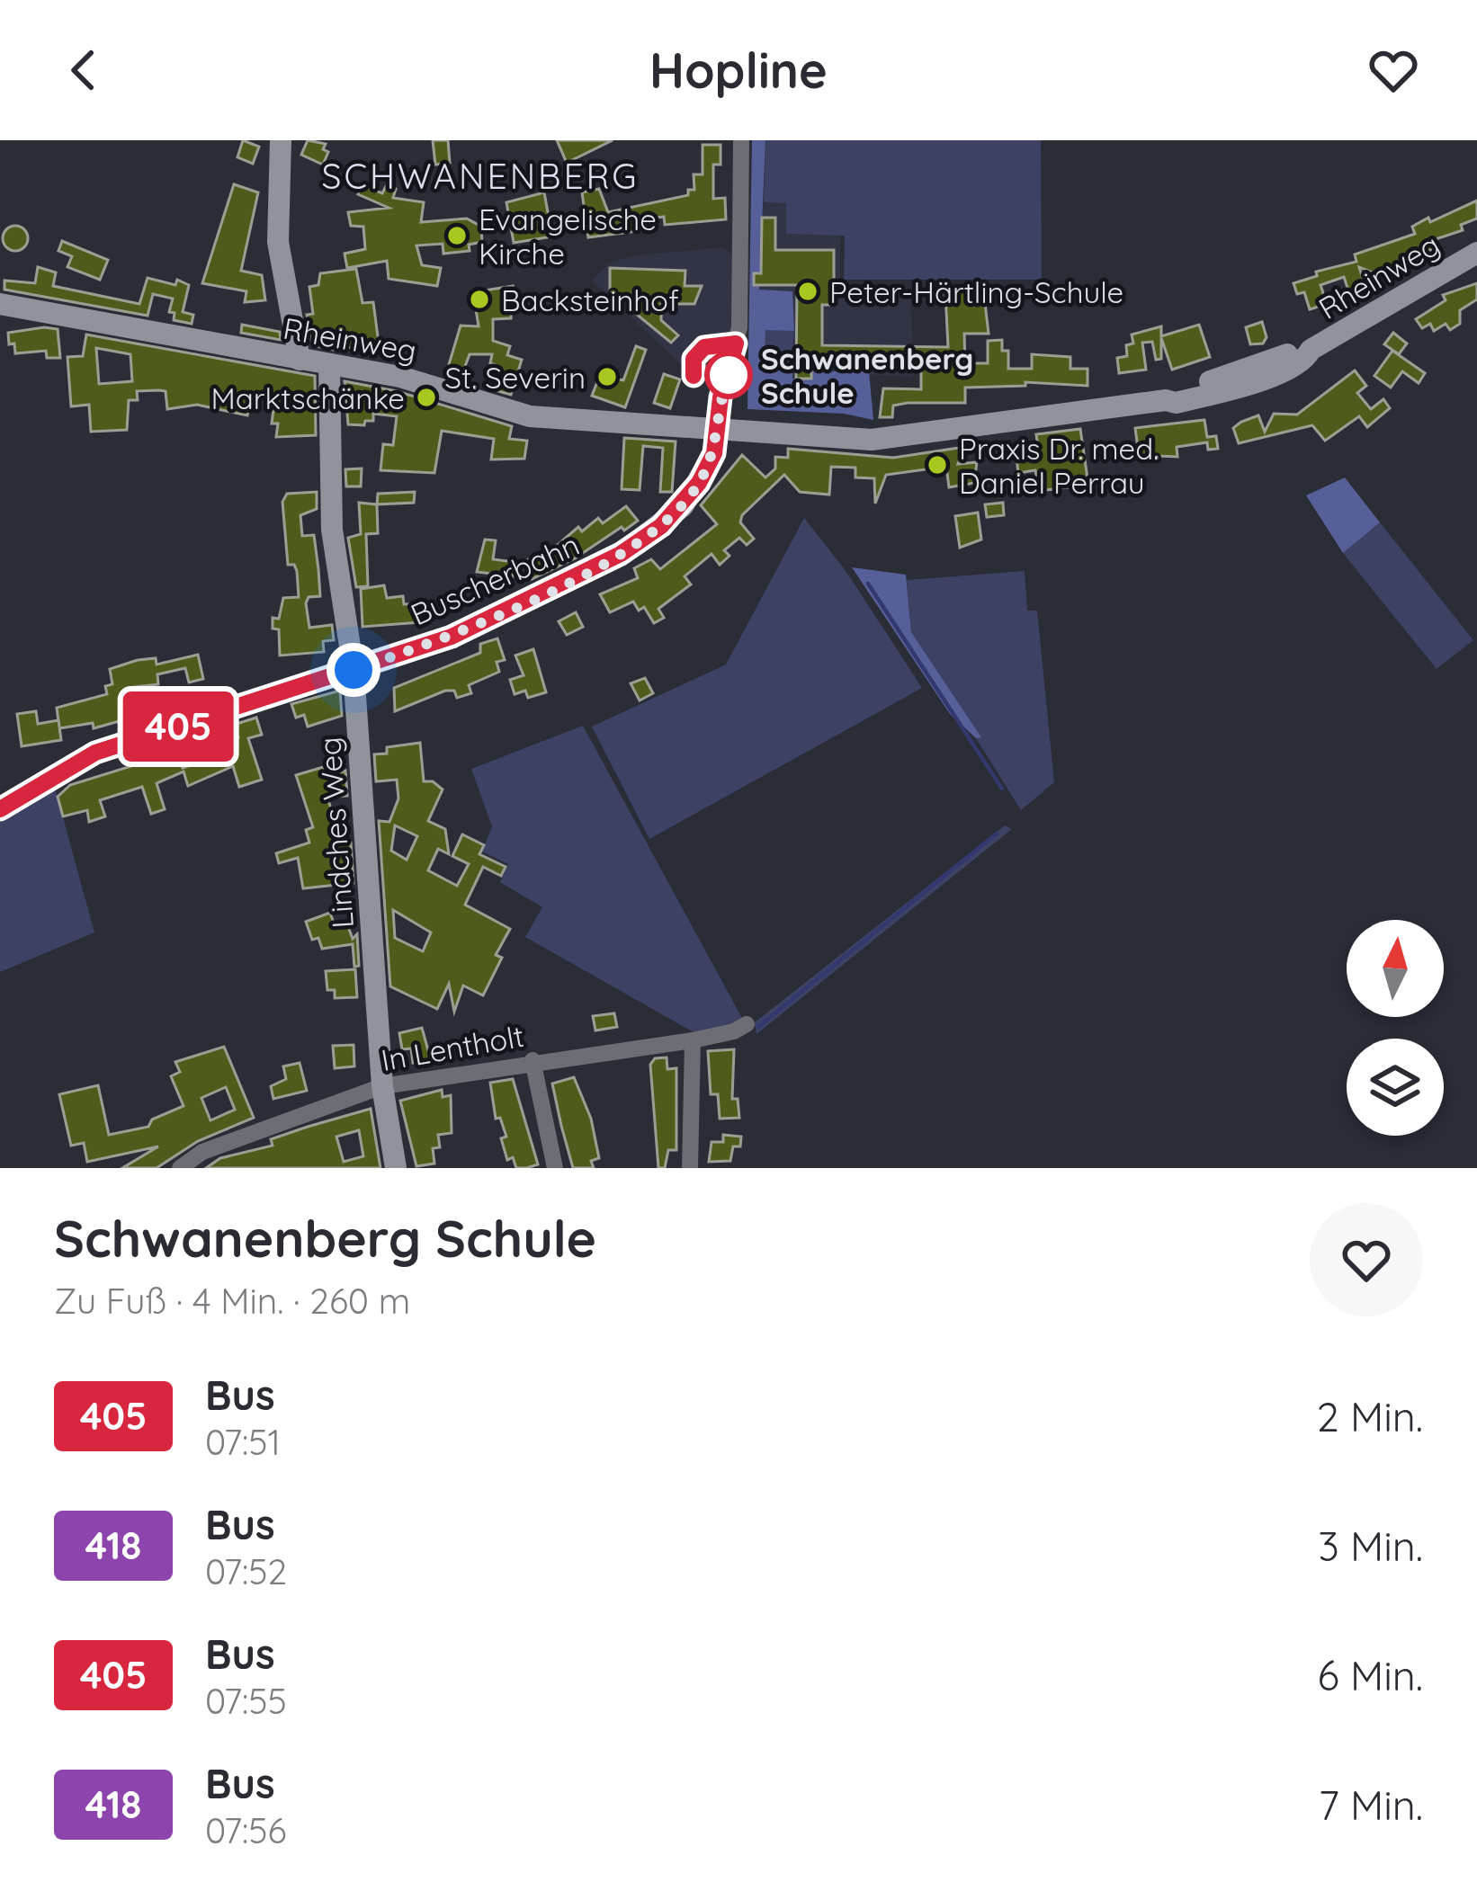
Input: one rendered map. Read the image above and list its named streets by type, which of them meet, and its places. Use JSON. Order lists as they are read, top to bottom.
{
  "streets": {
    "main road": ["Rheinweg", "Buscherbahn", "Lindches Weg"],
    "street": ["In Lentholt"]
  },
  "crossings": [
    ["Rheinweg", "Buscherbahn"],
    ["Rheinweg", "Lindches Weg"],
    ["Buscherbahn", "Lindches Weg"],
    ["Lindches Weg", "In Lentholt"]
  ],
  "districts": ["SCHWANENBERG"],
  "places": [
    "Evangelische Kirche",
    "Peter-Härtling-Schule",
    "Backsteinhof",
    "Schwanenberg Schule",
    "St. Severin",
    "Marktschänke",
    "Praxis Dr. med. Daniel Perrau"
  ],
  "lines": ["bus line 405"],
  "north": "top",
  "page": {
    "header": "Hopline",
    "on_map": "405",
    "heading": ["Schwanenberg Schule", "Zu Fuß · 4 Min. · 260 m"],
    "list": [
      {
        "mark": "405",
        "name": "Bus",
        "note": "07:51",
        "value": "2 Min."
      },
      {
        "mark": "418",
        "name": "Bus",
        "note": "07:52",
        "value": "3 Min."
      },
      {
        "mark": "405",
        "name": "Bus",
        "note": "07:55",
        "value": "6 Min."
      },
      {
        "mark": "418",
        "name": "Bus",
        "note": "07:56",
        "value": "7 Min."
      }
    ]
  }
}
